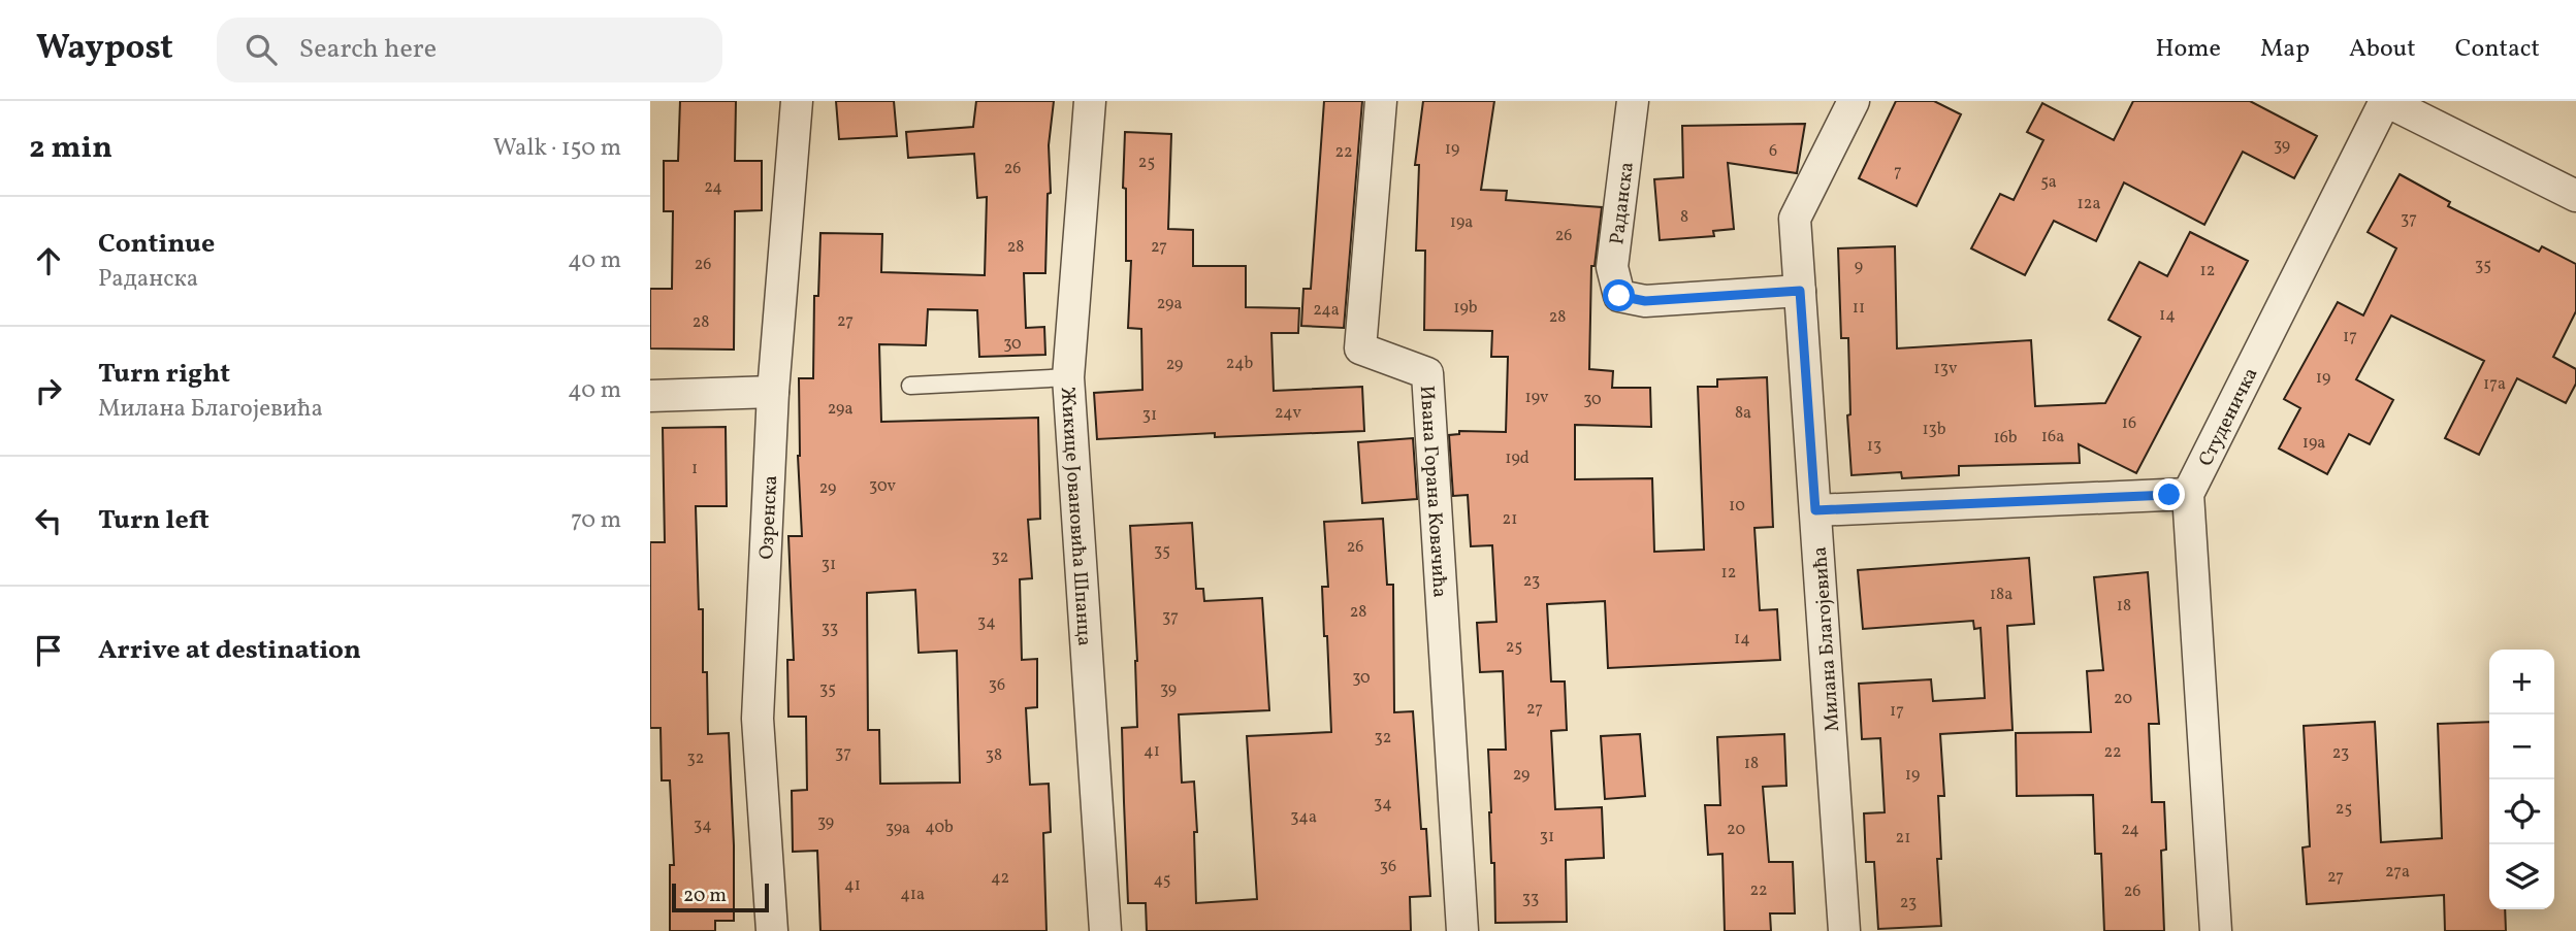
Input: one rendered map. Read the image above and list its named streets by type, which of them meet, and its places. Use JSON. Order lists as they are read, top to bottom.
{
  "streets": {
    "street": [
      "Раданска",
      "Студеничка",
      "Ивана Горана Ковачића",
      "Озренска",
      "Жикице Јовановића Шпанца",
      "Милана Благојевића"
    ]
  },
  "crossings": [
    ["Раданска", "Милана Благојевића"]
  ],
  "house_numbers": [
    "39",
    "19",
    "6",
    "22",
    "25",
    "26",
    "7",
    "5a",
    "24",
    "12a",
    "8",
    "37",
    "19a",
    "26",
    "28",
    "27",
    "26",
    "35",
    "9",
    "12",
    "29a",
    "19b",
    "11",
    "24a",
    "14",
    "28",
    "27",
    "28",
    "17",
    "30",
    "24b",
    "29",
    "13v",
    "19",
    "17a",
    "19v",
    "30",
    "29a",
    "24v",
    "8a",
    "31",
    "16",
    "13b",
    "16a",
    "16b",
    "19a",
    "13",
    "19d",
    "1",
    "30v",
    "29",
    "10",
    "21",
    "26",
    "35",
    "32",
    "31",
    "12",
    "23",
    "18a",
    "18",
    "28",
    "37",
    "34",
    "33",
    "14",
    "25",
    "30",
    "36",
    "35",
    "39",
    "20",
    "27",
    "17",
    "32",
    "41",
    "22",
    "37",
    "23",
    "38",
    "32",
    "18",
    "29",
    "19",
    "34",
    "25",
    "34a",
    "39",
    "34",
    "40b",
    "39a",
    "20",
    "24",
    "31",
    "21",
    "36",
    "27a",
    "27",
    "42",
    "45",
    "41",
    "22",
    "26",
    "41a",
    "33",
    "23"
  ],
  "scale_bar": "20 m",
  "page": {
    "header": "Waypost",
    "search": "Search here",
    "nav": [
      "Home",
      "Map",
      "About",
      "Contact"
    ],
    "heading": ["2 min", "Walk · 150 m"],
    "list": [
      ["Continue", "Раданска", "40 m"],
      ["Turn right", "Милана Благојевића", "40 m"],
      ["Turn left", "70 m"],
      "Arrive at destination"
    ],
    "map_buttons": ["+", "−"],
    "scale": "20 m"
  }
}
